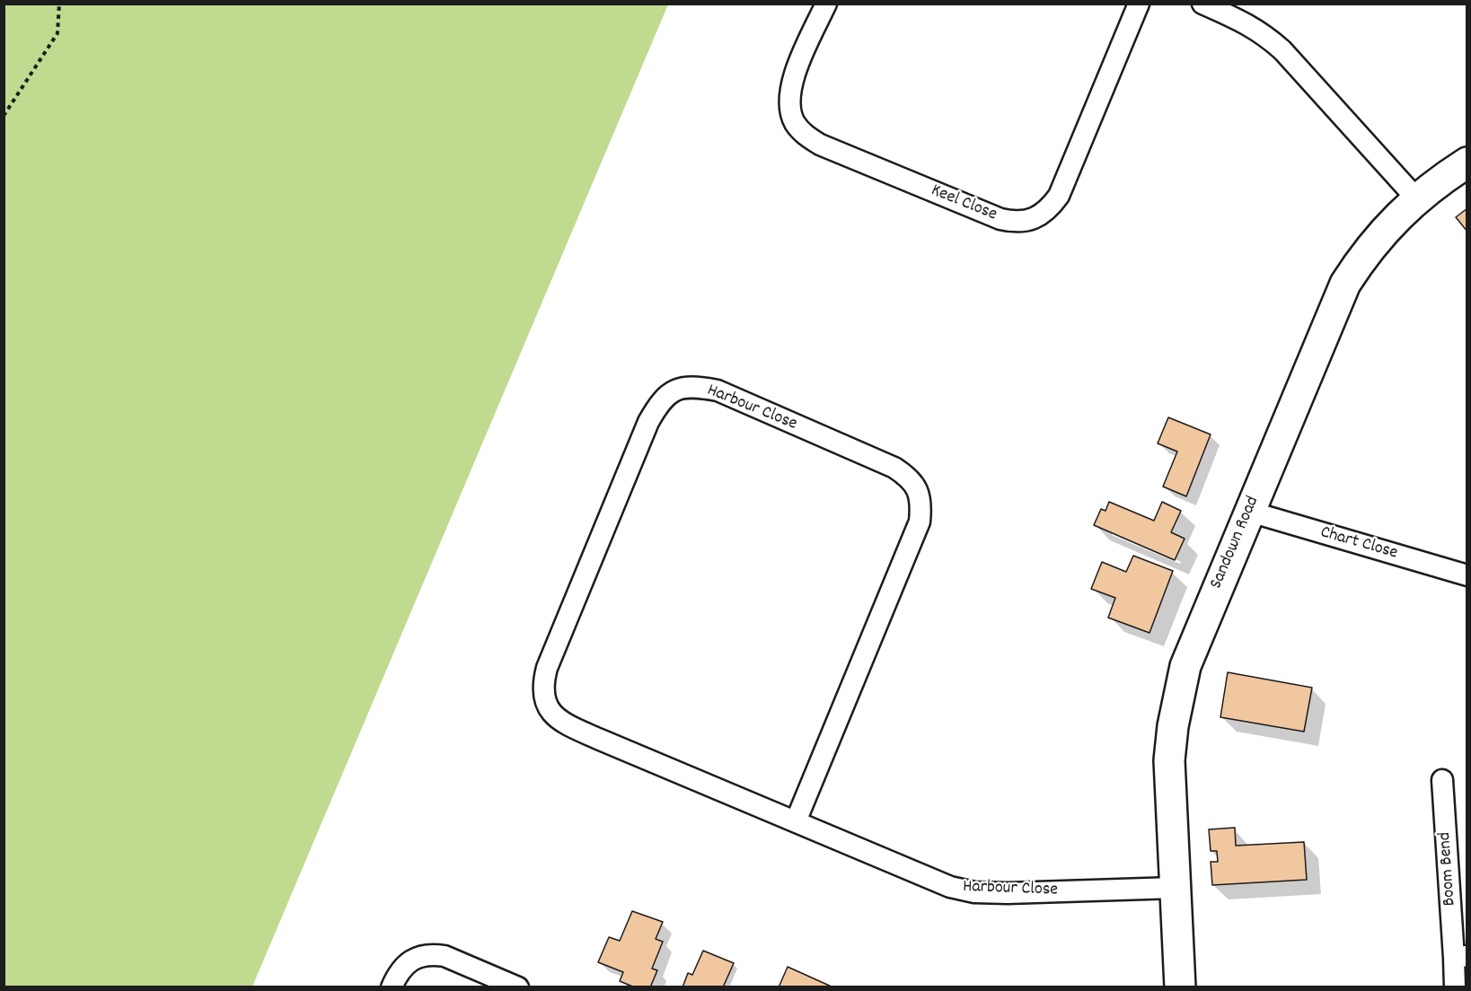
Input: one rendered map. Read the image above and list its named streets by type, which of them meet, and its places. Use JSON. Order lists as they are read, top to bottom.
{
  "streets": {
    "street": [
      "Keel Close",
      "Harbour Close",
      "Sandown Road",
      "Chart Close",
      "Boom Bend"
    ]
  },
  "crossings": [
    ["Harbour Close", "Sandown Road"],
    ["Sandown Road", "Chart Close"]
  ]
}
